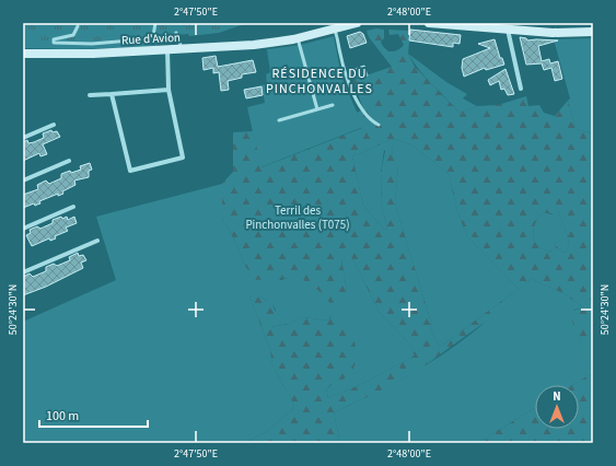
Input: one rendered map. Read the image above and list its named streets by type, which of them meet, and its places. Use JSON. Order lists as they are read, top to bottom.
{
  "streets": {
    "street": ["Rue d'Avion"]
  },
  "districts": ["RÉSIDENCE DU PINCHONVALLES"],
  "parks": ["Terril des Pinchonvalles (T075)"],
  "scale_bar": "100 m",
  "north": "top",
  "coordinates": ["2°47'50\"E", "2°48'00\"E", "50°24'30\"N"]
}
